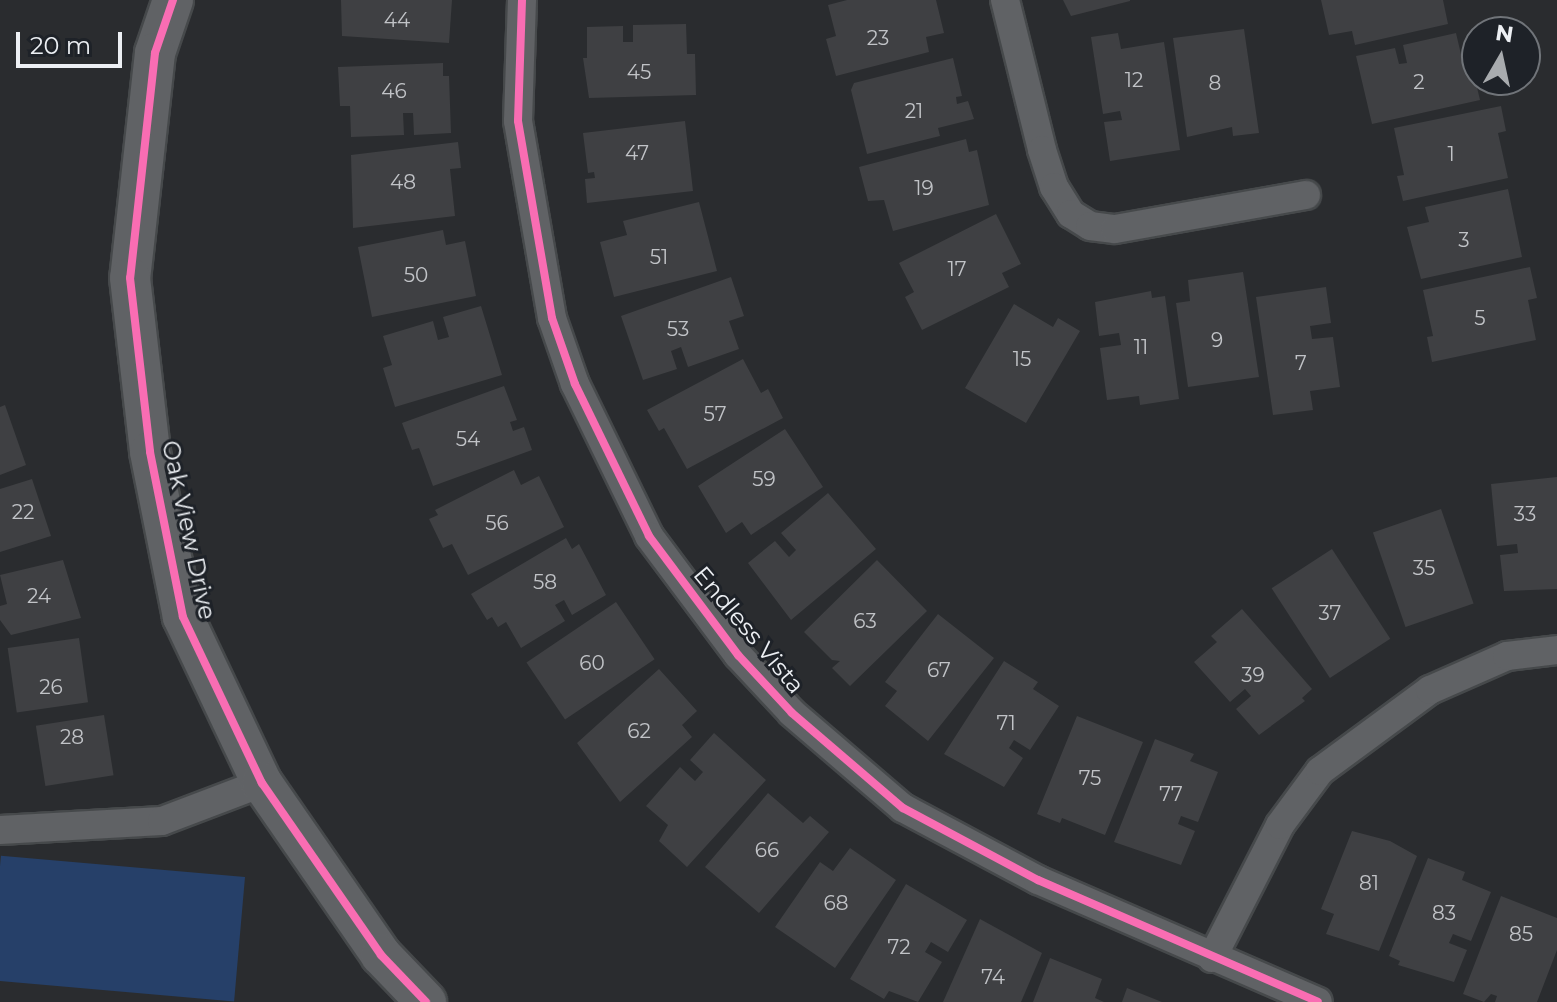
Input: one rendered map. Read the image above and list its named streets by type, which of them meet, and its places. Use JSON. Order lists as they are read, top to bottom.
{
  "streets": {
    "street": ["Oak View Drive", "Endless Vista"]
  },
  "house_numbers": [
    "44",
    "23",
    "45",
    "12",
    "2",
    "8",
    "46",
    "21",
    "47",
    "1",
    "48",
    "19",
    "3",
    "51",
    "17",
    "50",
    "5",
    "53",
    "9",
    "11",
    "15",
    "7",
    "57",
    "54",
    "59",
    "22",
    "33",
    "56",
    "35",
    "58",
    "24",
    "37",
    "63",
    "60",
    "67",
    "39",
    "26",
    "71",
    "62",
    "28",
    "75",
    "77",
    "66",
    "81",
    "68",
    "83",
    "85",
    "72",
    "74"
  ],
  "scale_bar": "20 m",
  "north": "top"
}
